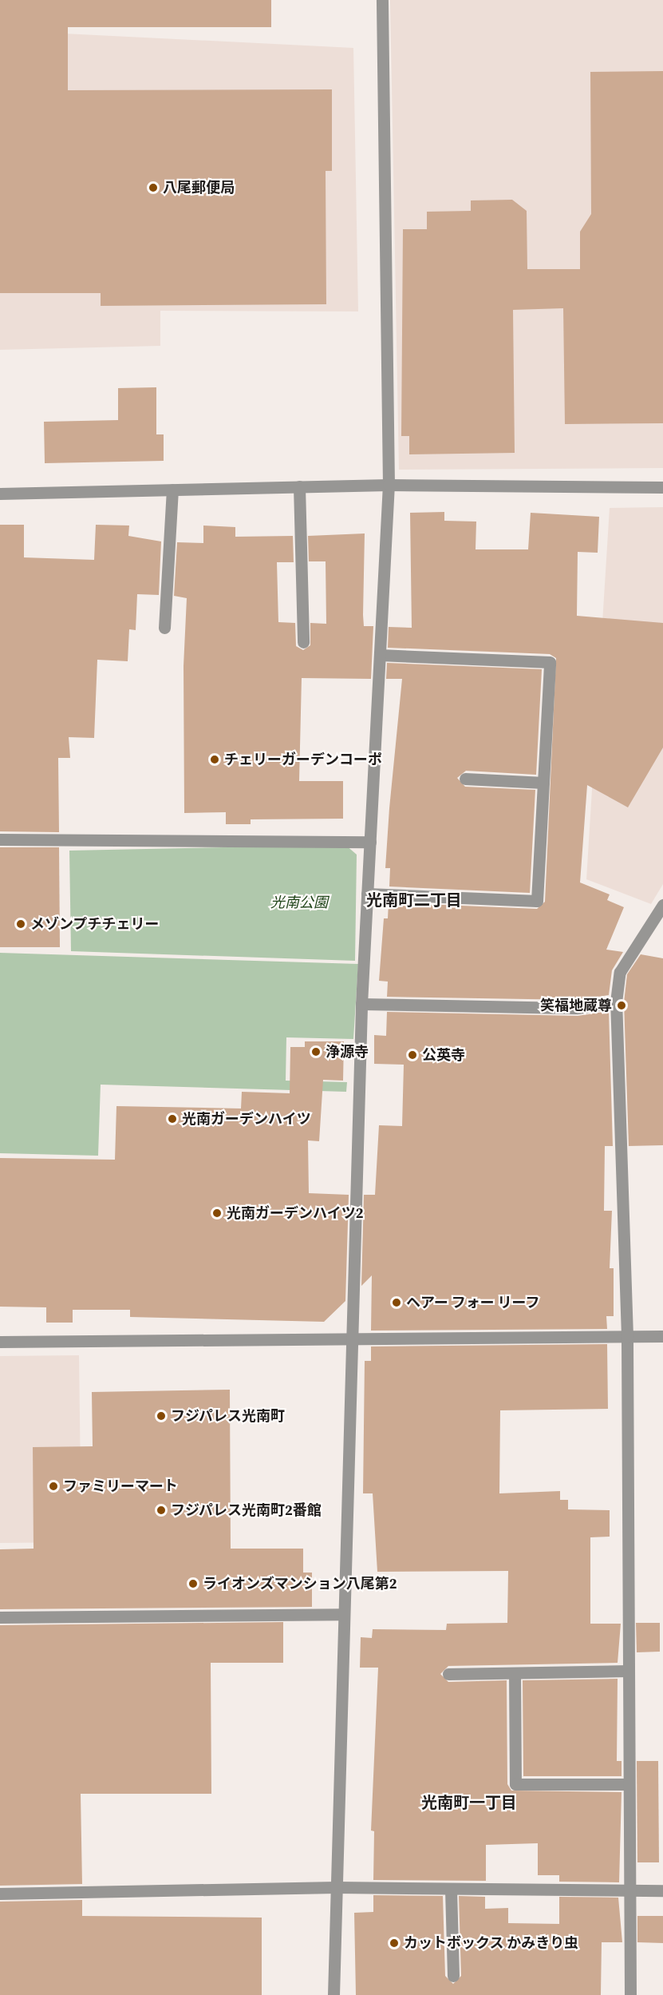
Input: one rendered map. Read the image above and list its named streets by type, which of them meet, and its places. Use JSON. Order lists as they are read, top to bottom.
{
  "districts": ["光南町二丁目", "光南町一丁目"],
  "parks": ["光南公園"],
  "places": [
    "八尾郵便局",
    "チェリーガーデンコーポ",
    "メゾンプチチェリー",
    "笑福地蔵尊",
    "浄源寺",
    "公英寺",
    "光南ガーデンハイツ",
    "光南ガーデンハイツ2",
    "ヘアー フォー リーフ",
    "フジパレス光南町",
    "ファミリーマート",
    "フジパレス光南町2番館",
    "ライオンズマンション八尾第2",
    "カットボックス かみきり虫"
  ]
}
